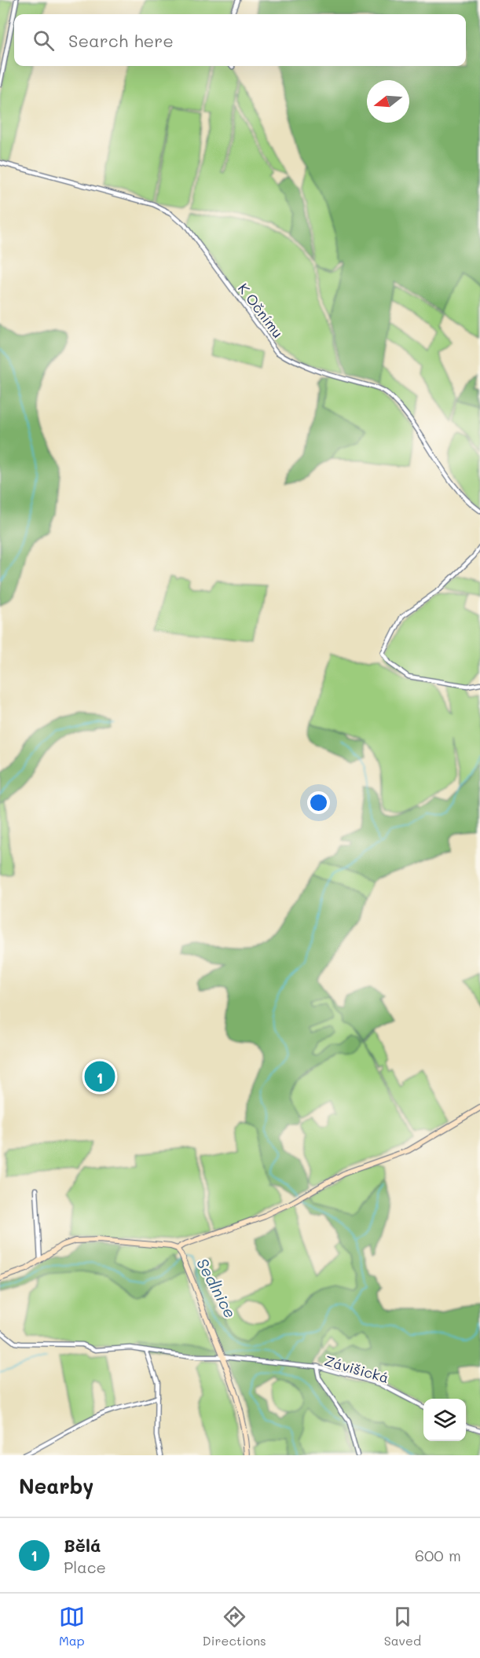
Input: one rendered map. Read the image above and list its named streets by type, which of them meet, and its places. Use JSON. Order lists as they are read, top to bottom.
{
  "streets": {
    "street": ["K Očnímu", "Závišická"]
  },
  "water": ["Sedlnice"],
  "north": "left",
  "page": {
    "search": "Search here",
    "pins": "1",
    "heading": "Nearby",
    "list": [
      {
        "mark": "1",
        "name": "Bělá",
        "note": "Place",
        "value": "600 m"
      }
    ],
    "nav": ["Map", "Directions", "Saved"]
  }
}
